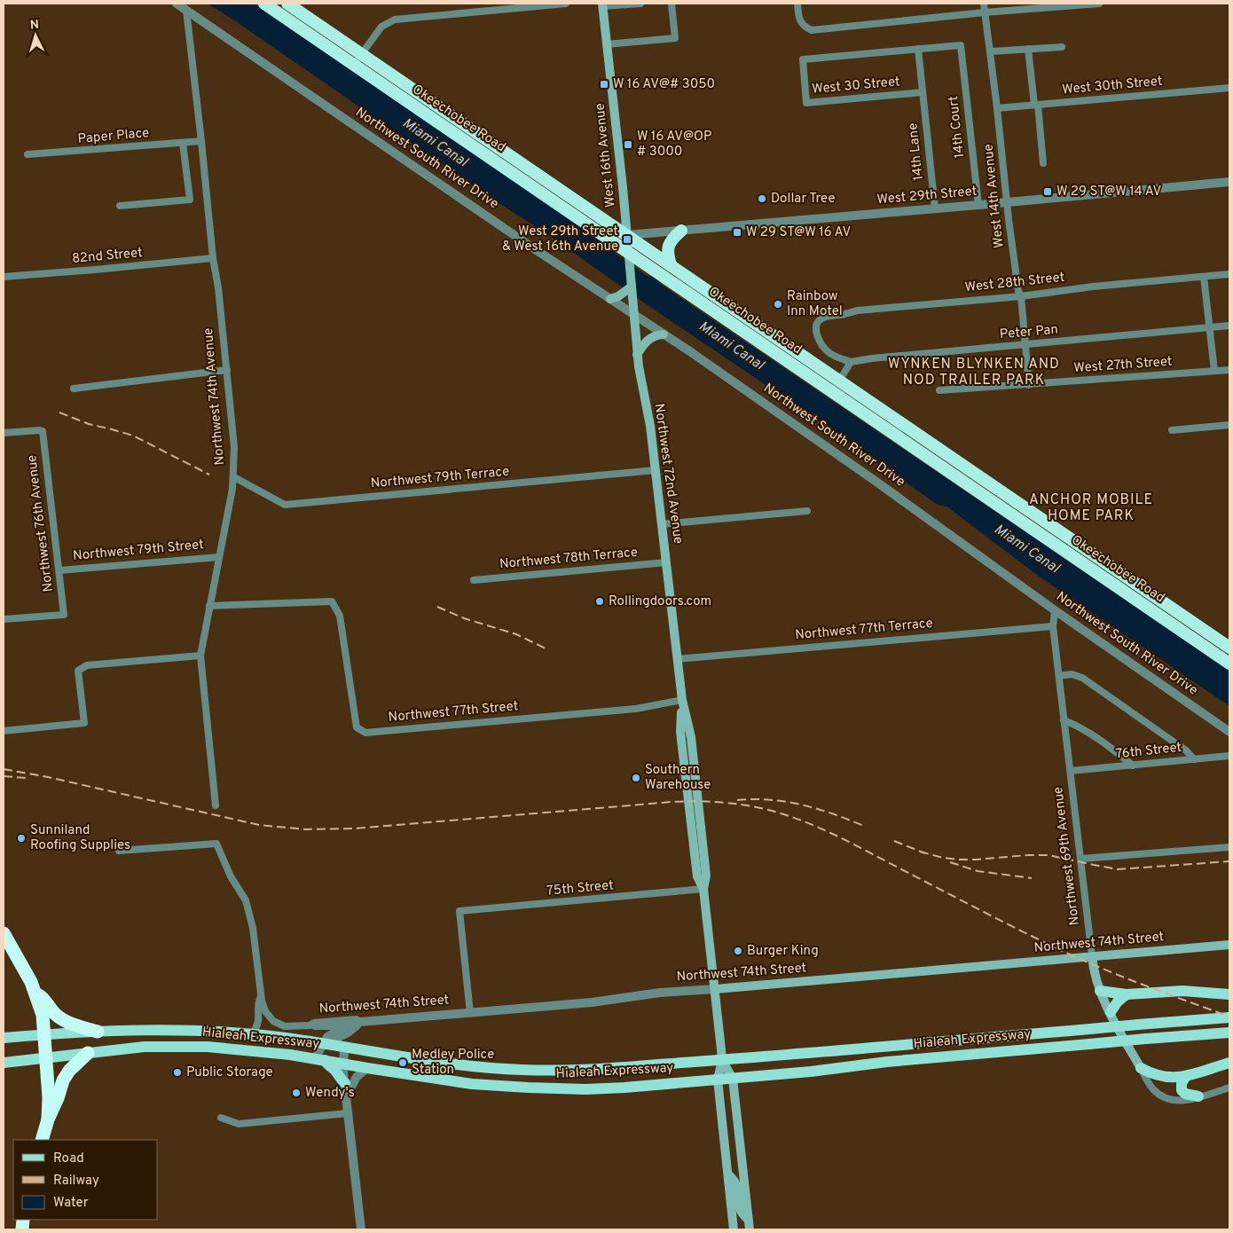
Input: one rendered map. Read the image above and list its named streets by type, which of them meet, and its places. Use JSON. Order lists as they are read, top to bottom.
{
  "streets": {
    "highway": ["Okeechobee Road"],
    "main road": [
      "West 16th Avenue",
      "Northwest 72nd Avenue",
      "Northwest 69th Avenue",
      "Northwest 74th Street",
      "Hialeah Expressway"
    ],
    "street": [
      "West 30 Street",
      "West 30th Street",
      "14th Court",
      "Paper Place",
      "14th Lane",
      "Northwest South River Drive",
      "West 29th Street",
      "West 14th Avenue",
      "82nd Street",
      "West 28th Street",
      "Peter Pan",
      "West 27th Street",
      "Northwest 74th Avenue",
      "Northwest 79th Terrace",
      "Northwest 76th Avenue",
      "Northwest 79th Street",
      "Northwest 78th Terrace",
      "Northwest 77th Terrace",
      "Northwest 77th Street",
      "76th Street",
      "75th Street"
    ]
  },
  "crossings": [
    ["West 30 Street", "14th Court"],
    ["West 30 Street", "14th Lane"],
    ["West 30th Street", "West 14th Avenue"],
    ["Okeechobee Road", "West 16th Avenue"],
    ["Okeechobee Road", "West 29th Street"],
    ["Okeechobee Road", "Northwest 72nd Avenue"],
    ["14th Court", "14th Lane"],
    ["14th Court", "West 29th Street"],
    ["Paper Place", "Northwest 74th Avenue"],
    ["14th Lane", "West 29th Street"],
    ["West 16th Avenue", "West 29th Street"],
    ["West 16th Avenue", "Northwest 72nd Avenue"],
    ["Northwest South River Drive", "Northwest 74th Avenue"],
    ["Northwest South River Drive", "Northwest 72nd Avenue"],
    ["Northwest South River Drive", "Northwest 69th Avenue"],
    ["West 29th Street", "West 14th Avenue"],
    ["West 14th Avenue", "West 28th Street"],
    ["West 14th Avenue", "Peter Pan"],
    ["West 14th Avenue", "West 27th Street"],
    ["82nd Street", "Northwest 74th Avenue"],
    ["West 28th Street", "Peter Pan"],
    ["Northwest 74th Avenue", "Northwest 79th Terrace"],
    ["Northwest 74th Avenue", "Northwest 79th Street"],
    ["Northwest 74th Avenue", "Northwest 77th Street"],
    ["Northwest 72nd Avenue", "Northwest 79th Terrace"],
    ["Northwest 72nd Avenue", "Northwest 78th Terrace"],
    ["Northwest 72nd Avenue", "Northwest 77th Terrace"],
    ["Northwest 72nd Avenue", "Northwest 77th Street"],
    ["Northwest 72nd Avenue", "75th Street"],
    ["Northwest 72nd Avenue", "Northwest 74th Street"],
    ["Northwest 72nd Avenue", "Hialeah Expressway"],
    ["Northwest 76th Avenue", "Northwest 79th Street"],
    ["Northwest 77th Terrace", "Northwest 69th Avenue"],
    ["76th Street", "Northwest 69th Avenue"],
    ["Northwest 69th Avenue", "Northwest 74th Street"],
    ["75th Street", "Northwest 74th Street"]
  ],
  "districts": ["WYNKEN BLYNKEN AND NOD TRAILER PARK", "ANCHOR MOBILE HOME PARK"],
  "water": ["Miami Canal"],
  "places": {
    "transit": [
      "W 16 AV@# 3050",
      "W 16 AV@OP # 3000",
      "W 29 ST@W 14 AV",
      "W 29 ST@W 16 AV",
      "West 29th Street & West 16th Avenue"
    ],
    "other": [
      "Dollar Tree",
      "Rainbow Inn Motel",
      "Rollingdoors.com",
      "Southern Warehouse",
      "Sunniland Roofing Supplies",
      "Burger King",
      "Medley Police Station",
      "Public Storage",
      "Wendy's"
    ]
  },
  "legend": ["Road", "Railway", "Water"],
  "north": "top"
}
